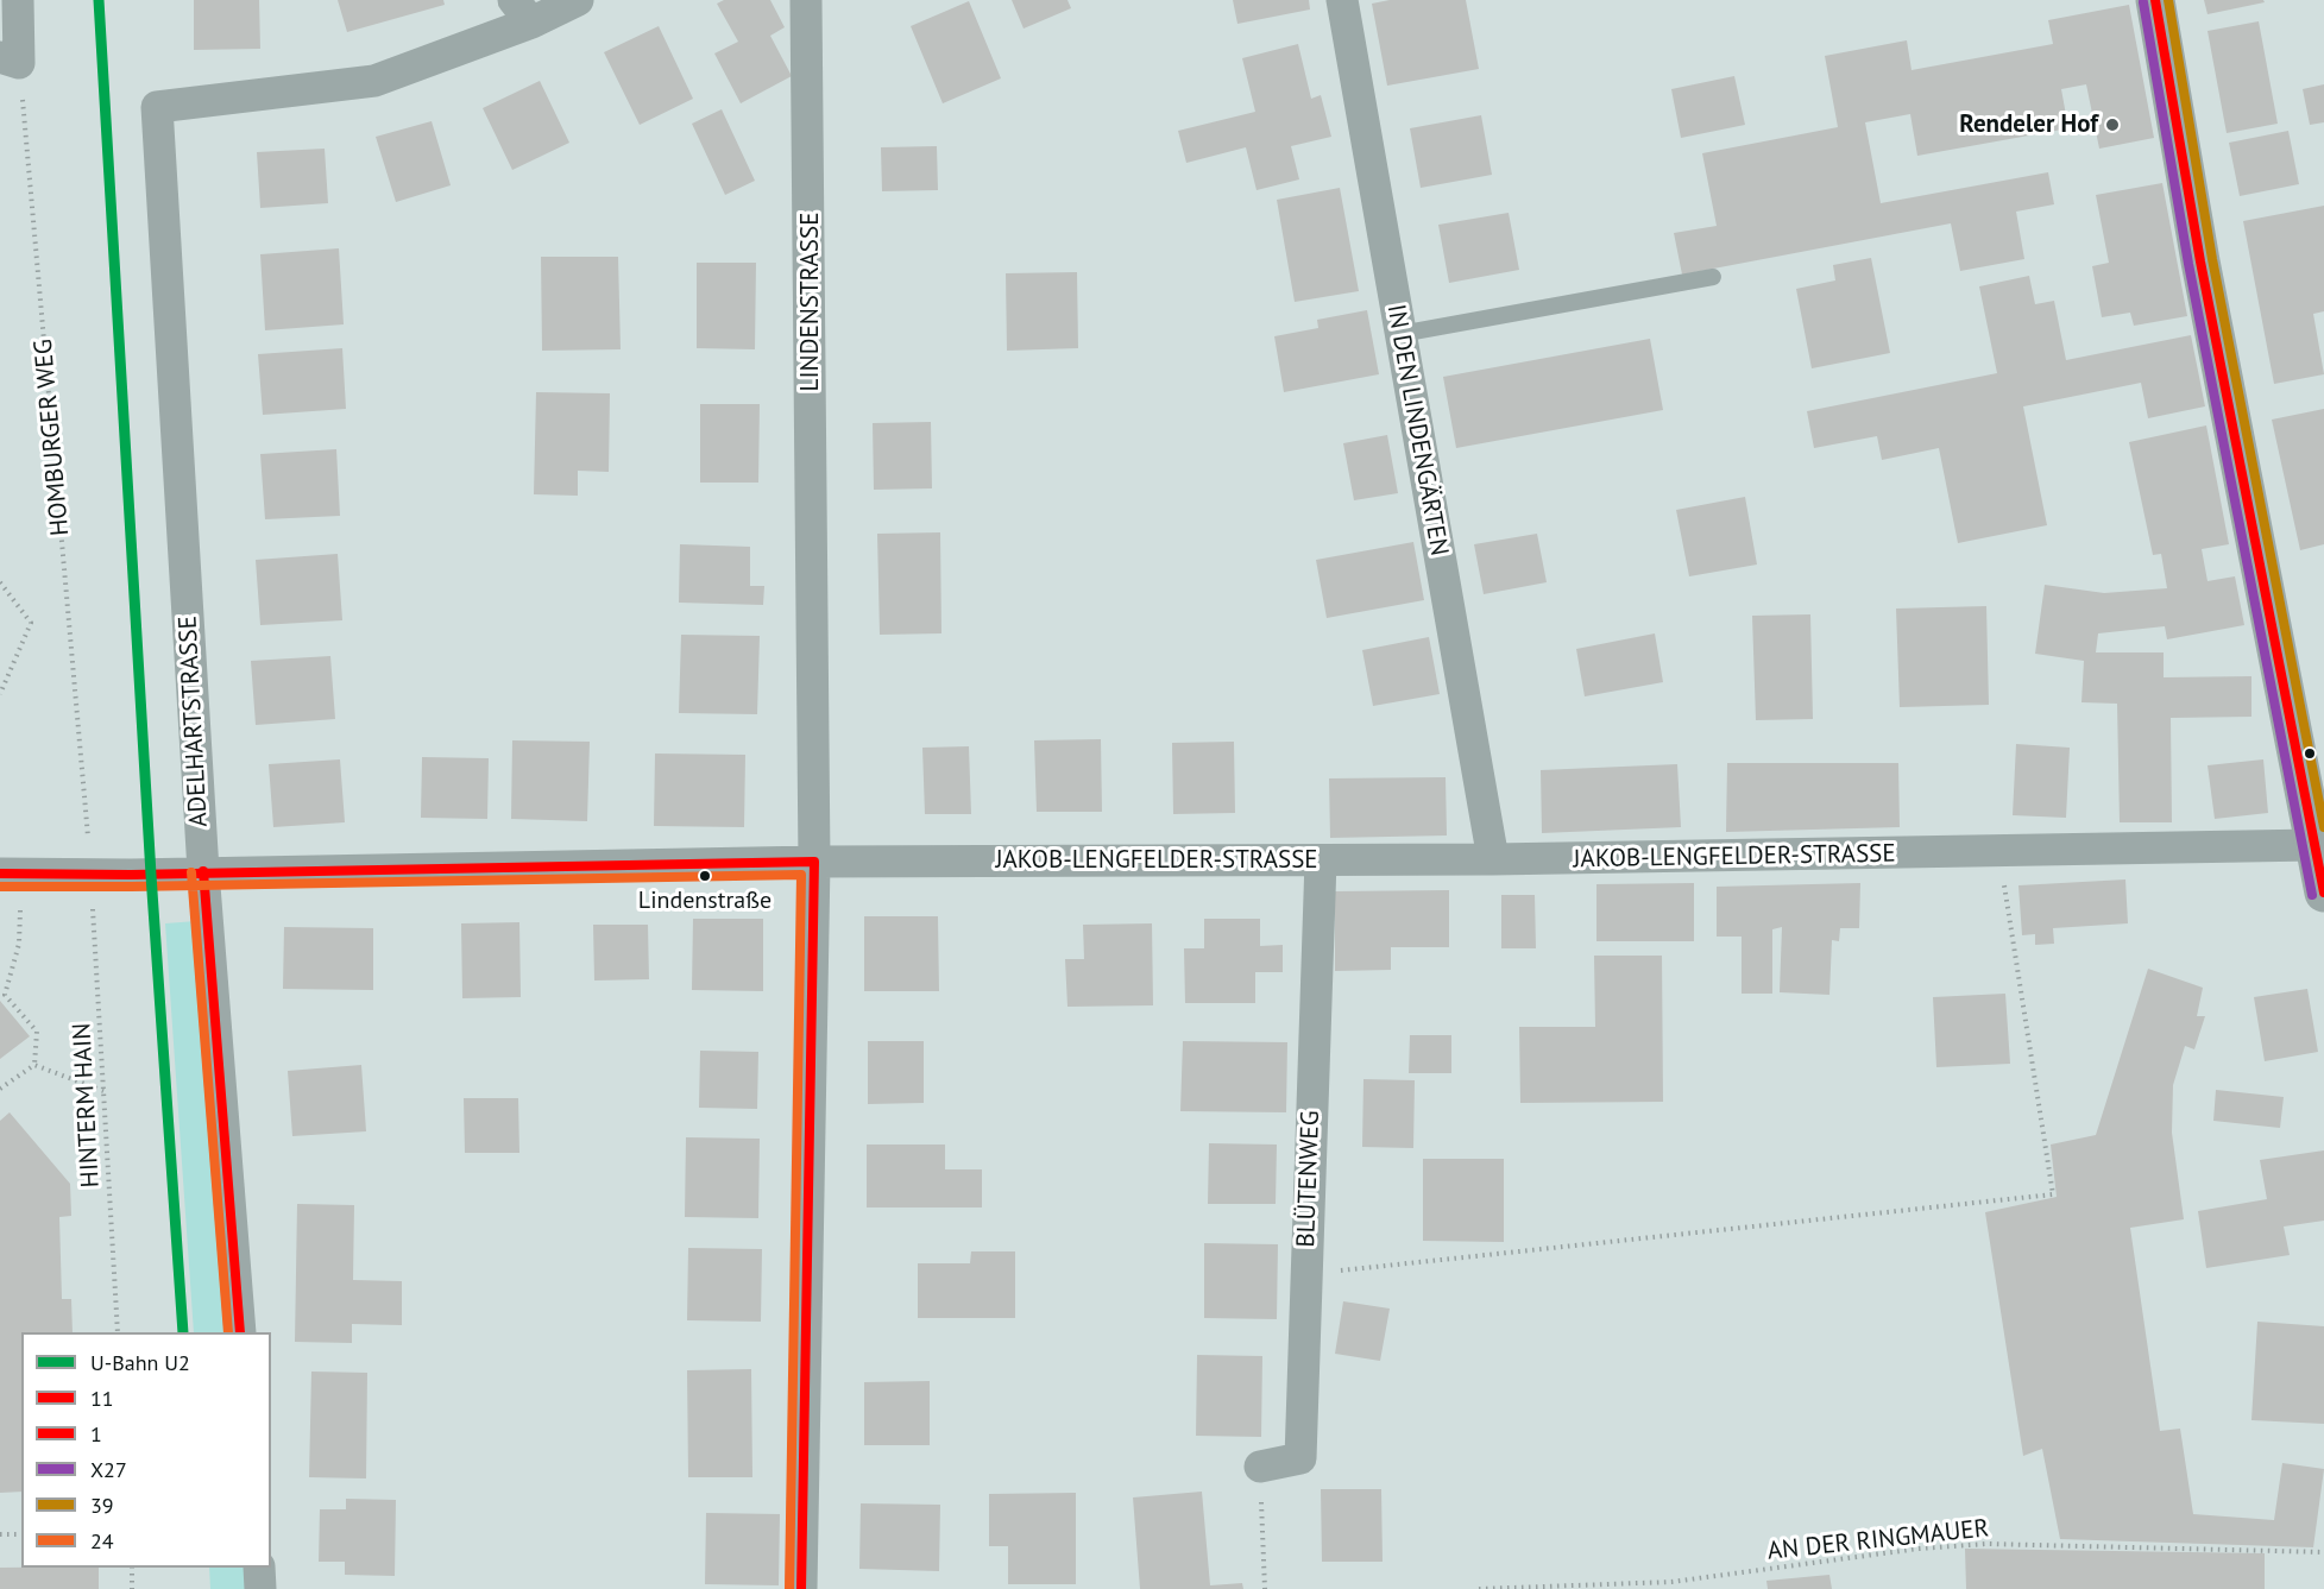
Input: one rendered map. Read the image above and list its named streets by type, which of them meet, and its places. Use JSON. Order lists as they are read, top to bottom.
{
  "streets": {
    "street": [
      "LINDENSTRASSE",
      "IN DEN LINDENGÄRTEN",
      "ADELHARTSTRASSE",
      "JAKOB-LENGFELDER-STRASSE",
      "BLÜTENWEG"
    ],
    "path": ["HOMBURGER WEG", "HINTERM HAIN", "AN DER RINGMAUER"]
  },
  "crossings": [
    ["LINDENSTRASSE", "JAKOB-LENGFELDER-STRASSE"],
    ["IN DEN LINDENGÄRTEN", "JAKOB-LENGFELDER-STRASSE"],
    ["HOMBURGER WEG", "JAKOB-LENGFELDER-STRASSE"],
    ["HOMBURGER WEG", "HINTERM HAIN"],
    ["ADELHARTSTRASSE", "JAKOB-LENGFELDER-STRASSE"],
    ["JAKOB-LENGFELDER-STRASSE", "HINTERM HAIN"],
    ["JAKOB-LENGFELDER-STRASSE", "BLÜTENWEG"]
  ],
  "places": ["Rendeler Hof", "Lindenstraße"],
  "lines": [
    "metro line U2",
    "transit line 1",
    "transit line 39",
    "transit line X27",
    "transit line 11",
    "transit line 24"
  ],
  "legend": [
    "U-Bahn U2",
    "11",
    "1",
    "X27",
    "39",
    "24"
  ]
}
